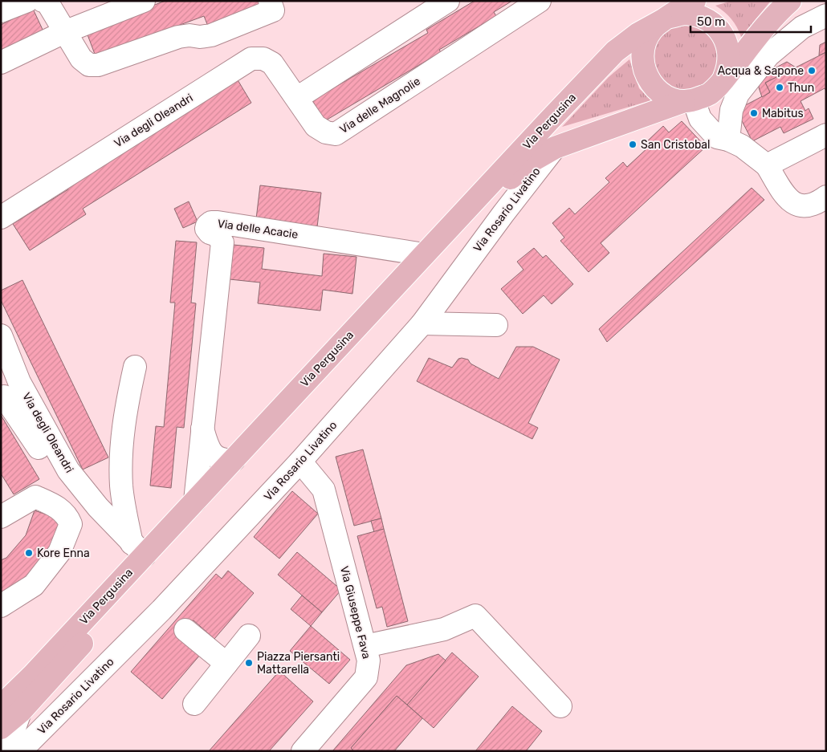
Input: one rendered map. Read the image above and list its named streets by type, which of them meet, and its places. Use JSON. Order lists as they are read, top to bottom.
{
  "streets": {
    "main road": ["Via Pergusina"],
    "street": [
      "Via delle Magnolie",
      "Via degli Oleandri",
      "Via Rosario Livatino",
      "Via delle Acacie",
      "Via Giuseppe Fava"
    ]
  },
  "crossings": [
    ["Via delle Magnolie", "Via degli Oleandri"],
    ["Via degli Oleandri", "Via Pergusina"],
    ["Via Pergusina", "Via Rosario Livatino"],
    ["Via Pergusina", "Via delle Acacie"],
    ["Via Rosario Livatino", "Via Giuseppe Fava"]
  ],
  "places": [
    "Acqua & Sapone",
    "Thun",
    "Mabitus",
    "San Cristobal",
    "Kore Enna",
    "Piazza Piersanti Mattarella"
  ],
  "scale_bar": "50 m"
}
